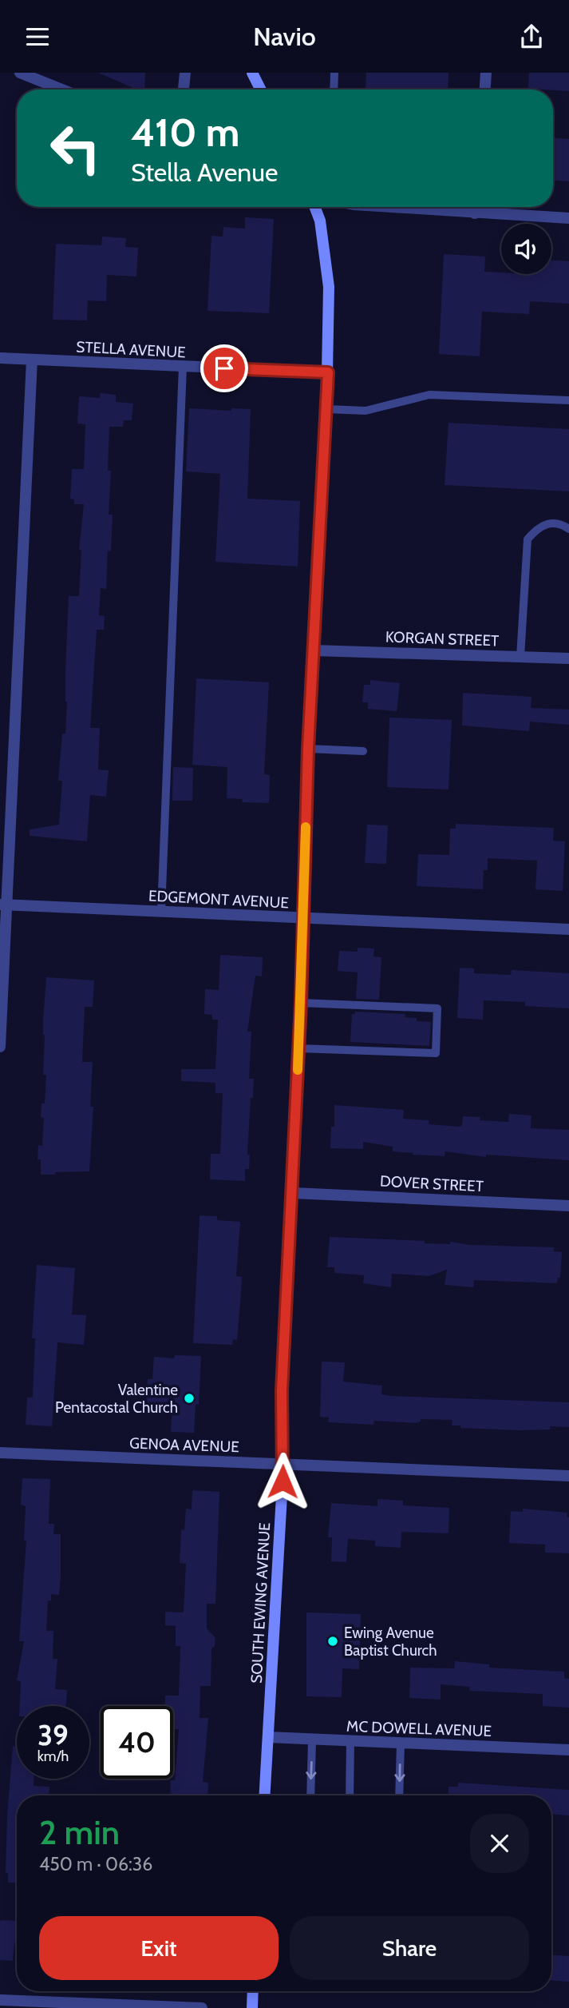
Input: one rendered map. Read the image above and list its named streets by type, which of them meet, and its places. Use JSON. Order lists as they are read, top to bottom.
{
  "streets": {
    "street": [
      "STELLA AVENUE",
      "KORGAN STREET",
      "EDGEMONT AVENUE",
      "DOVER STREET",
      "GENOA AVENUE",
      "SOUTH EWING AVENUE",
      "MC DOWELL AVENUE"
    ]
  },
  "crossings": [
    ["STELLA AVENUE", "SOUTH EWING AVENUE"],
    ["KORGAN STREET", "SOUTH EWING AVENUE"],
    ["EDGEMONT AVENUE", "SOUTH EWING AVENUE"],
    ["DOVER STREET", "SOUTH EWING AVENUE"],
    ["GENOA AVENUE", "SOUTH EWING AVENUE"],
    ["SOUTH EWING AVENUE", "MC DOWELL AVENUE"]
  ],
  "places": ["Valentine Pentacostal Church", "Ewing Avenue Baptist Church"],
  "page": {
    "header": "Navio",
    "turn": ["410 m", "Stella Avenue"],
    "speed": "39 km/h",
    "limit": "40",
    "heading": ["2 min", "450 m · 06:36"],
    "buttons": ["Exit", "Share"]
  }
}
